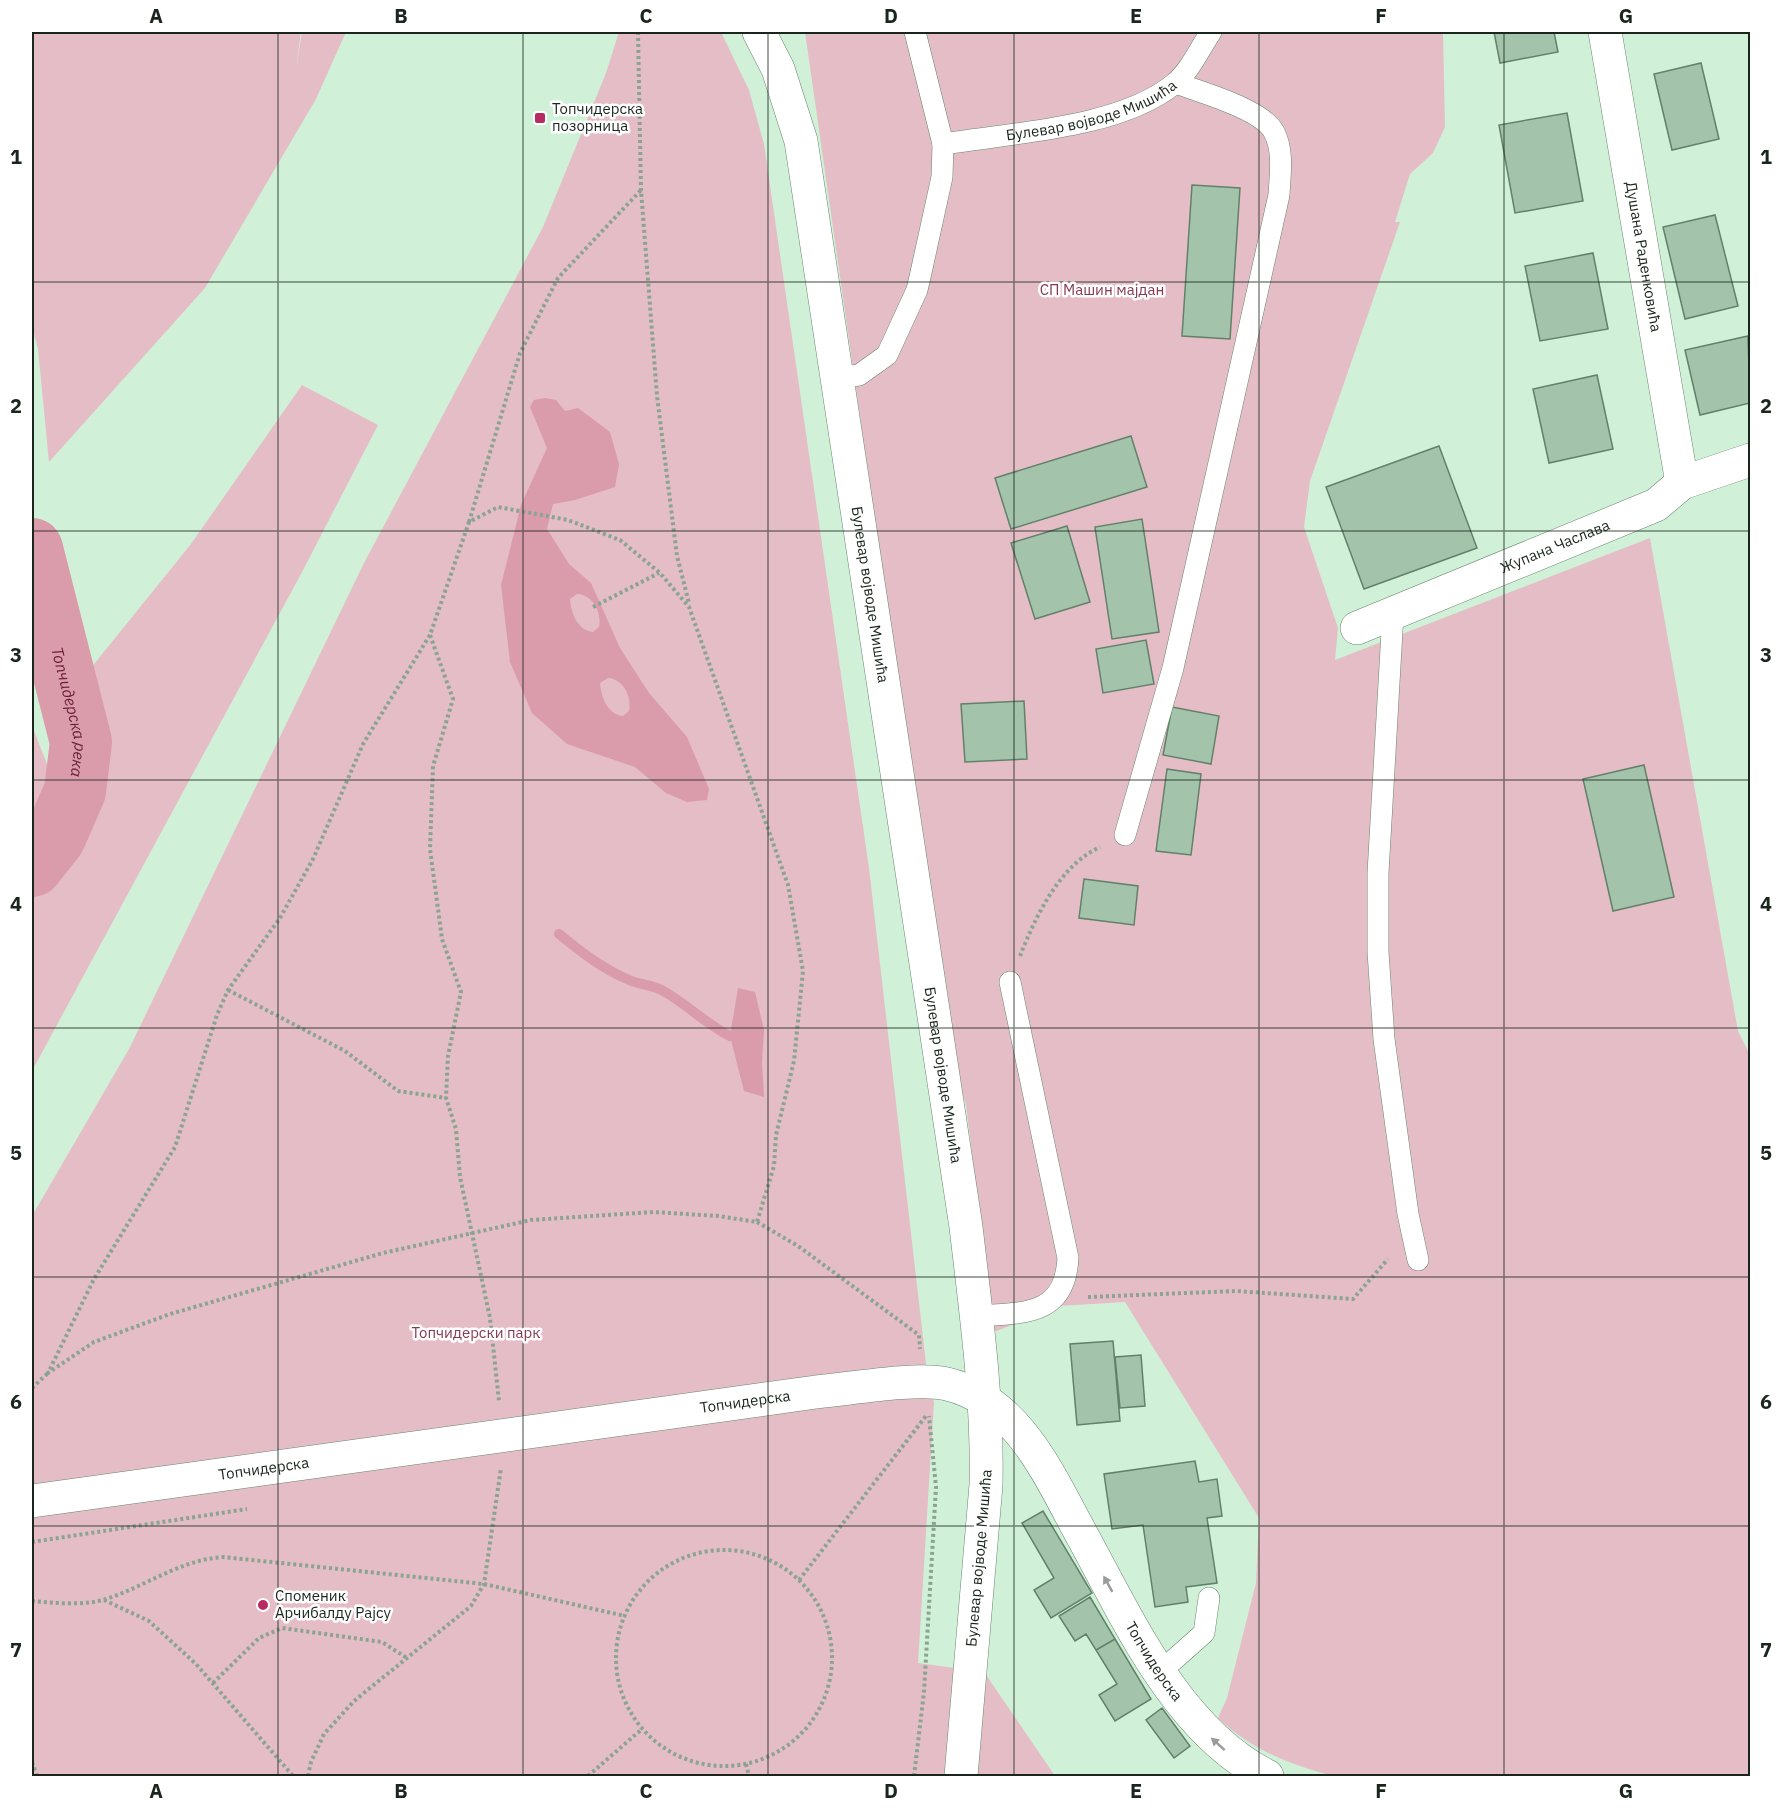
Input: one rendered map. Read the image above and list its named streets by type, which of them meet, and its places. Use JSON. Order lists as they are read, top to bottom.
{
  "streets": {
    "street": [
      "Булевар војводе Мишића",
      "Душана Раденковића",
      "Жупана Часлава",
      "Топчидерска"
    ]
  },
  "crossings": [
    ["Булевар војводе Мишића", "Топчидерска"],
    ["Душана Раденковића", "Жупана Часлава"]
  ],
  "water": ["Топчидерска река"],
  "parks": ["СП Машин мајдан", "Топчидерски парк"],
  "places": {
    "transit": ["Топчидерска позорница"],
    "other": ["Споменик Арчибалду Рајсу"]
  },
  "grid": {
    "columns": [
      "A",
      "B",
      "C",
      "D",
      "E",
      "F",
      "G"
    ],
    "rows": [
      "1",
      "2",
      "3",
      "4",
      "5",
      "6",
      "7"
    ]
  }
}
